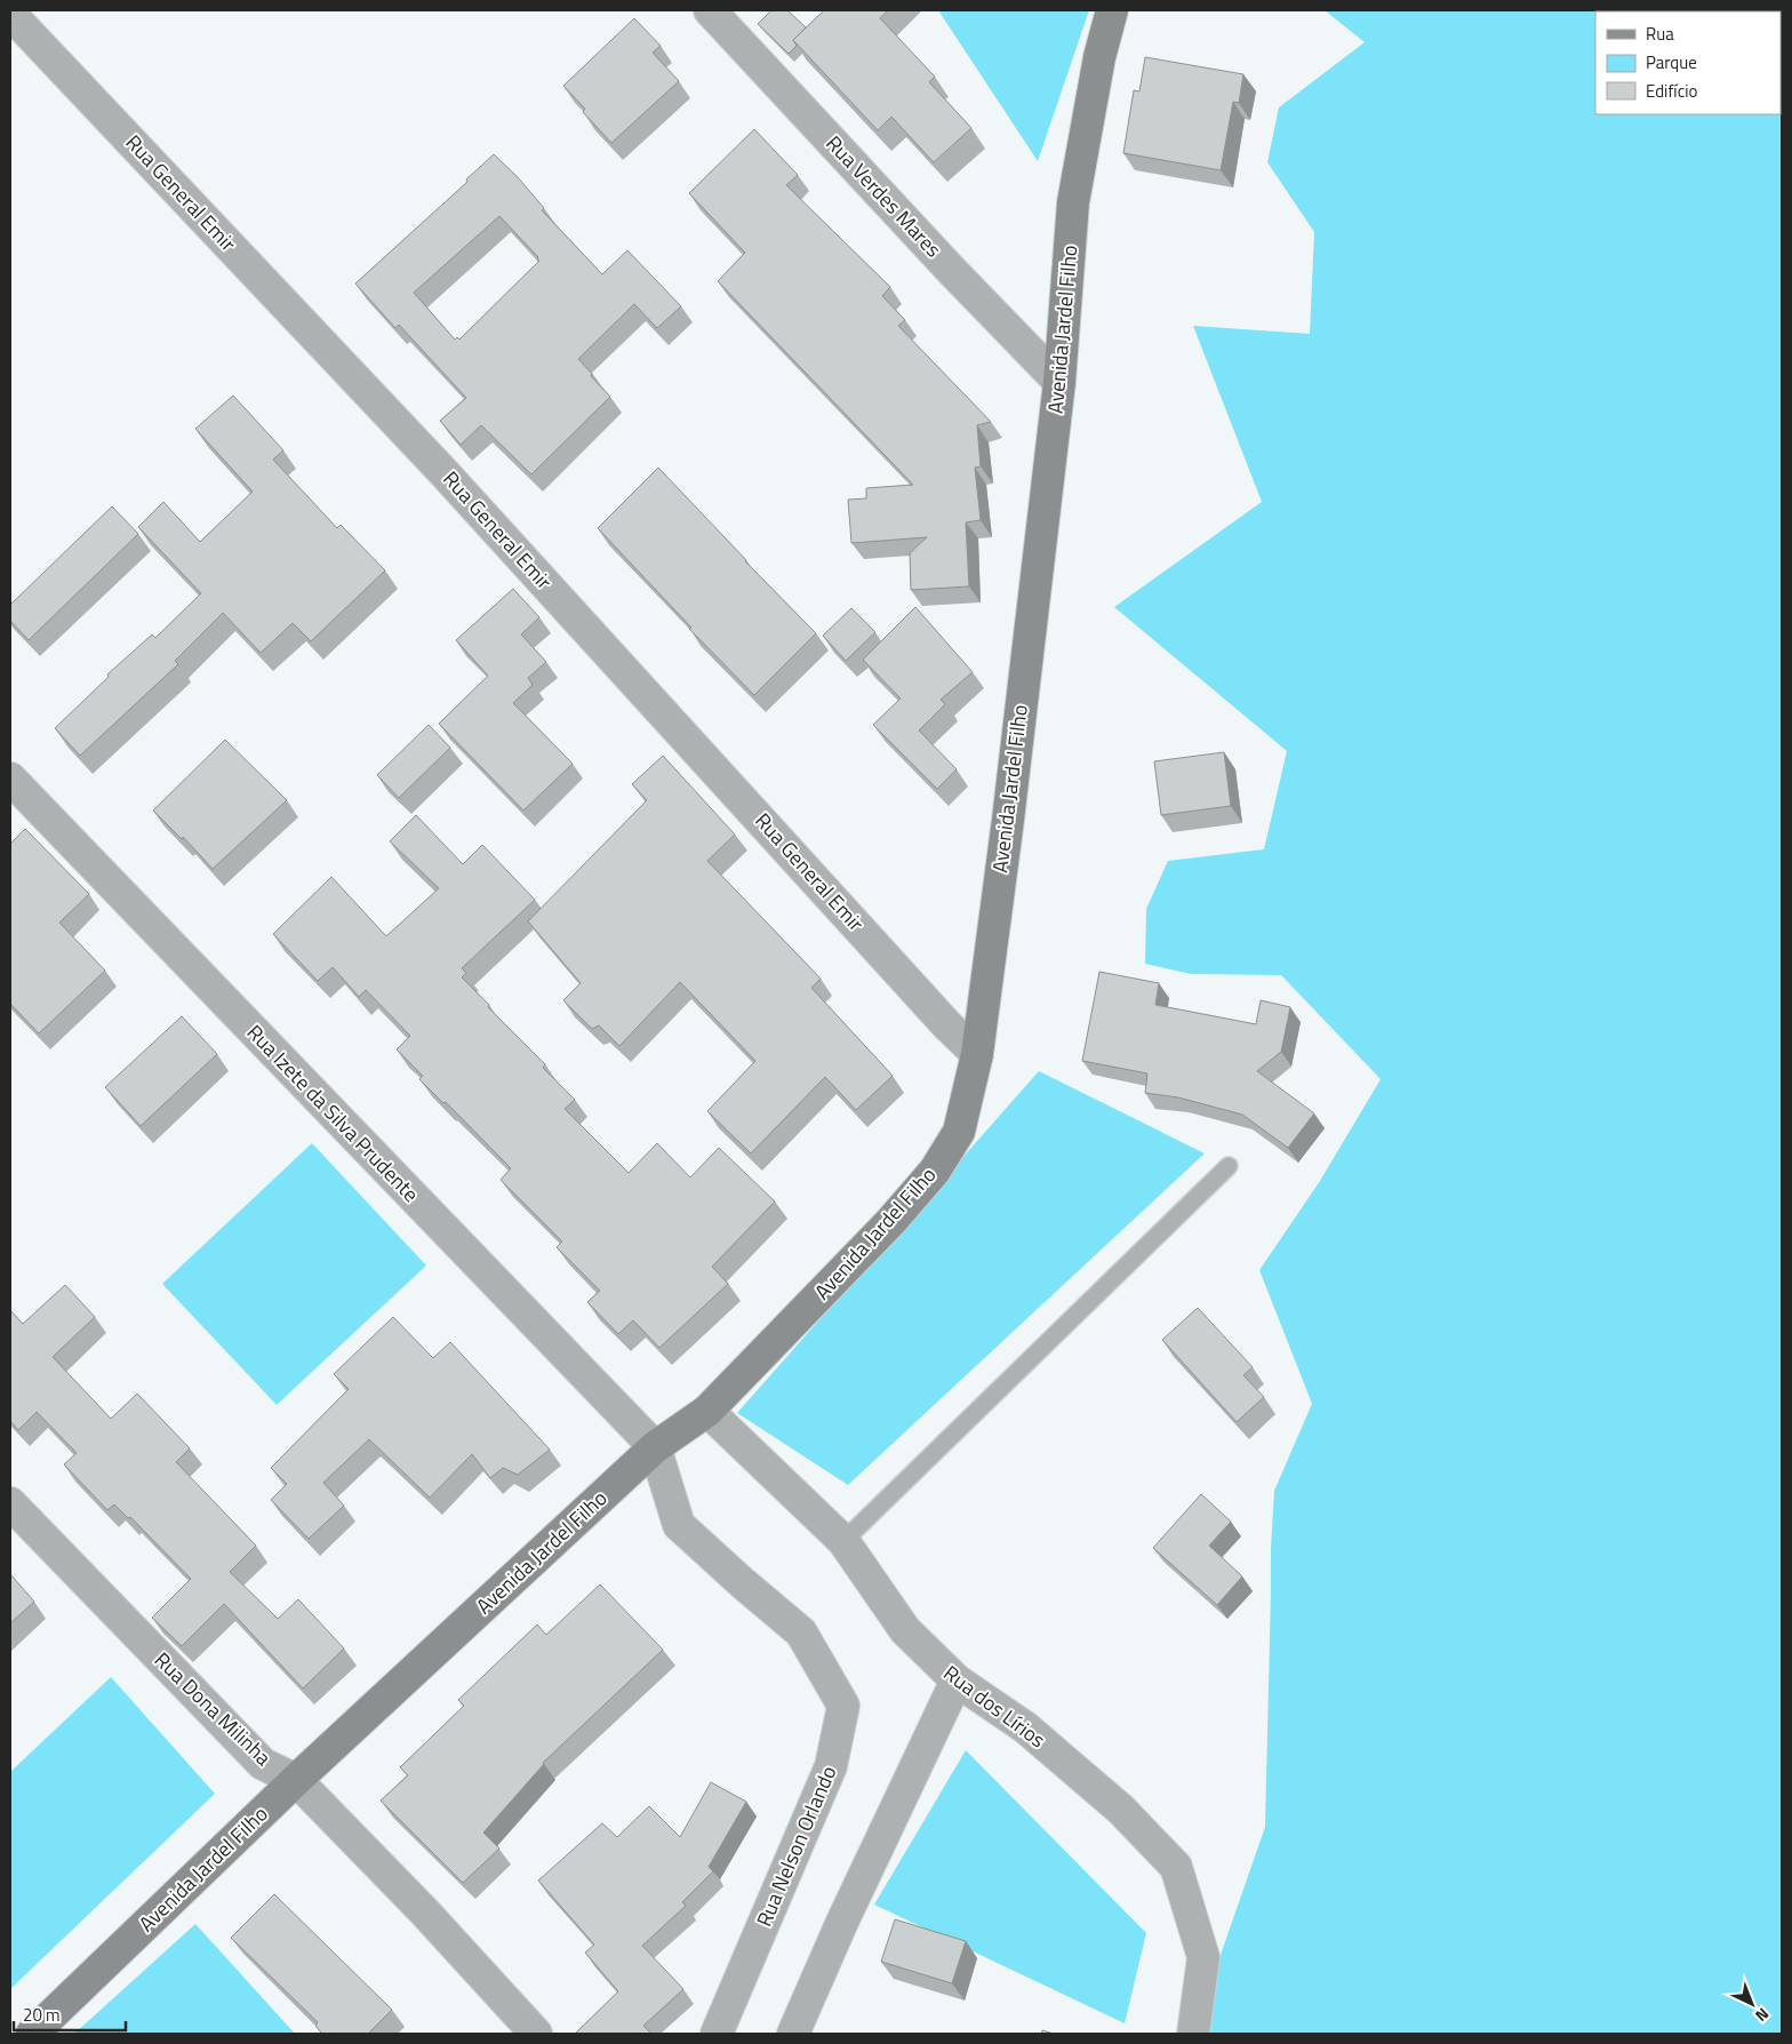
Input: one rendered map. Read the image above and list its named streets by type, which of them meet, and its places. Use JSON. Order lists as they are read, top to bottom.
{
  "streets": {
    "main road": ["Avenida Jardel Filho"],
    "street": [
      "Rua General Emir",
      "Rua Verdes Mares",
      "Rua Izete da Silva Prudente",
      "Rua dos Lírios",
      "Rua Dona Milinha",
      "Rua Nelson Orlando"
    ]
  },
  "crossings": [
    ["Rua General Emir", "Avenida Jardel Filho"],
    ["Rua Verdes Mares", "Avenida Jardel Filho"],
    ["Avenida Jardel Filho", "Rua Izete da Silva Prudente"],
    ["Avenida Jardel Filho", "Rua dos Lírios"],
    ["Avenida Jardel Filho", "Rua Dona Milinha"],
    ["Avenida Jardel Filho", "Rua Nelson Orlando"],
    ["Rua Izete da Silva Prudente", "Rua Nelson Orlando"]
  ],
  "legend": ["Rua", "Parque", "Edifício"],
  "scale_bar": "20 m",
  "north": "bottom right"
}
